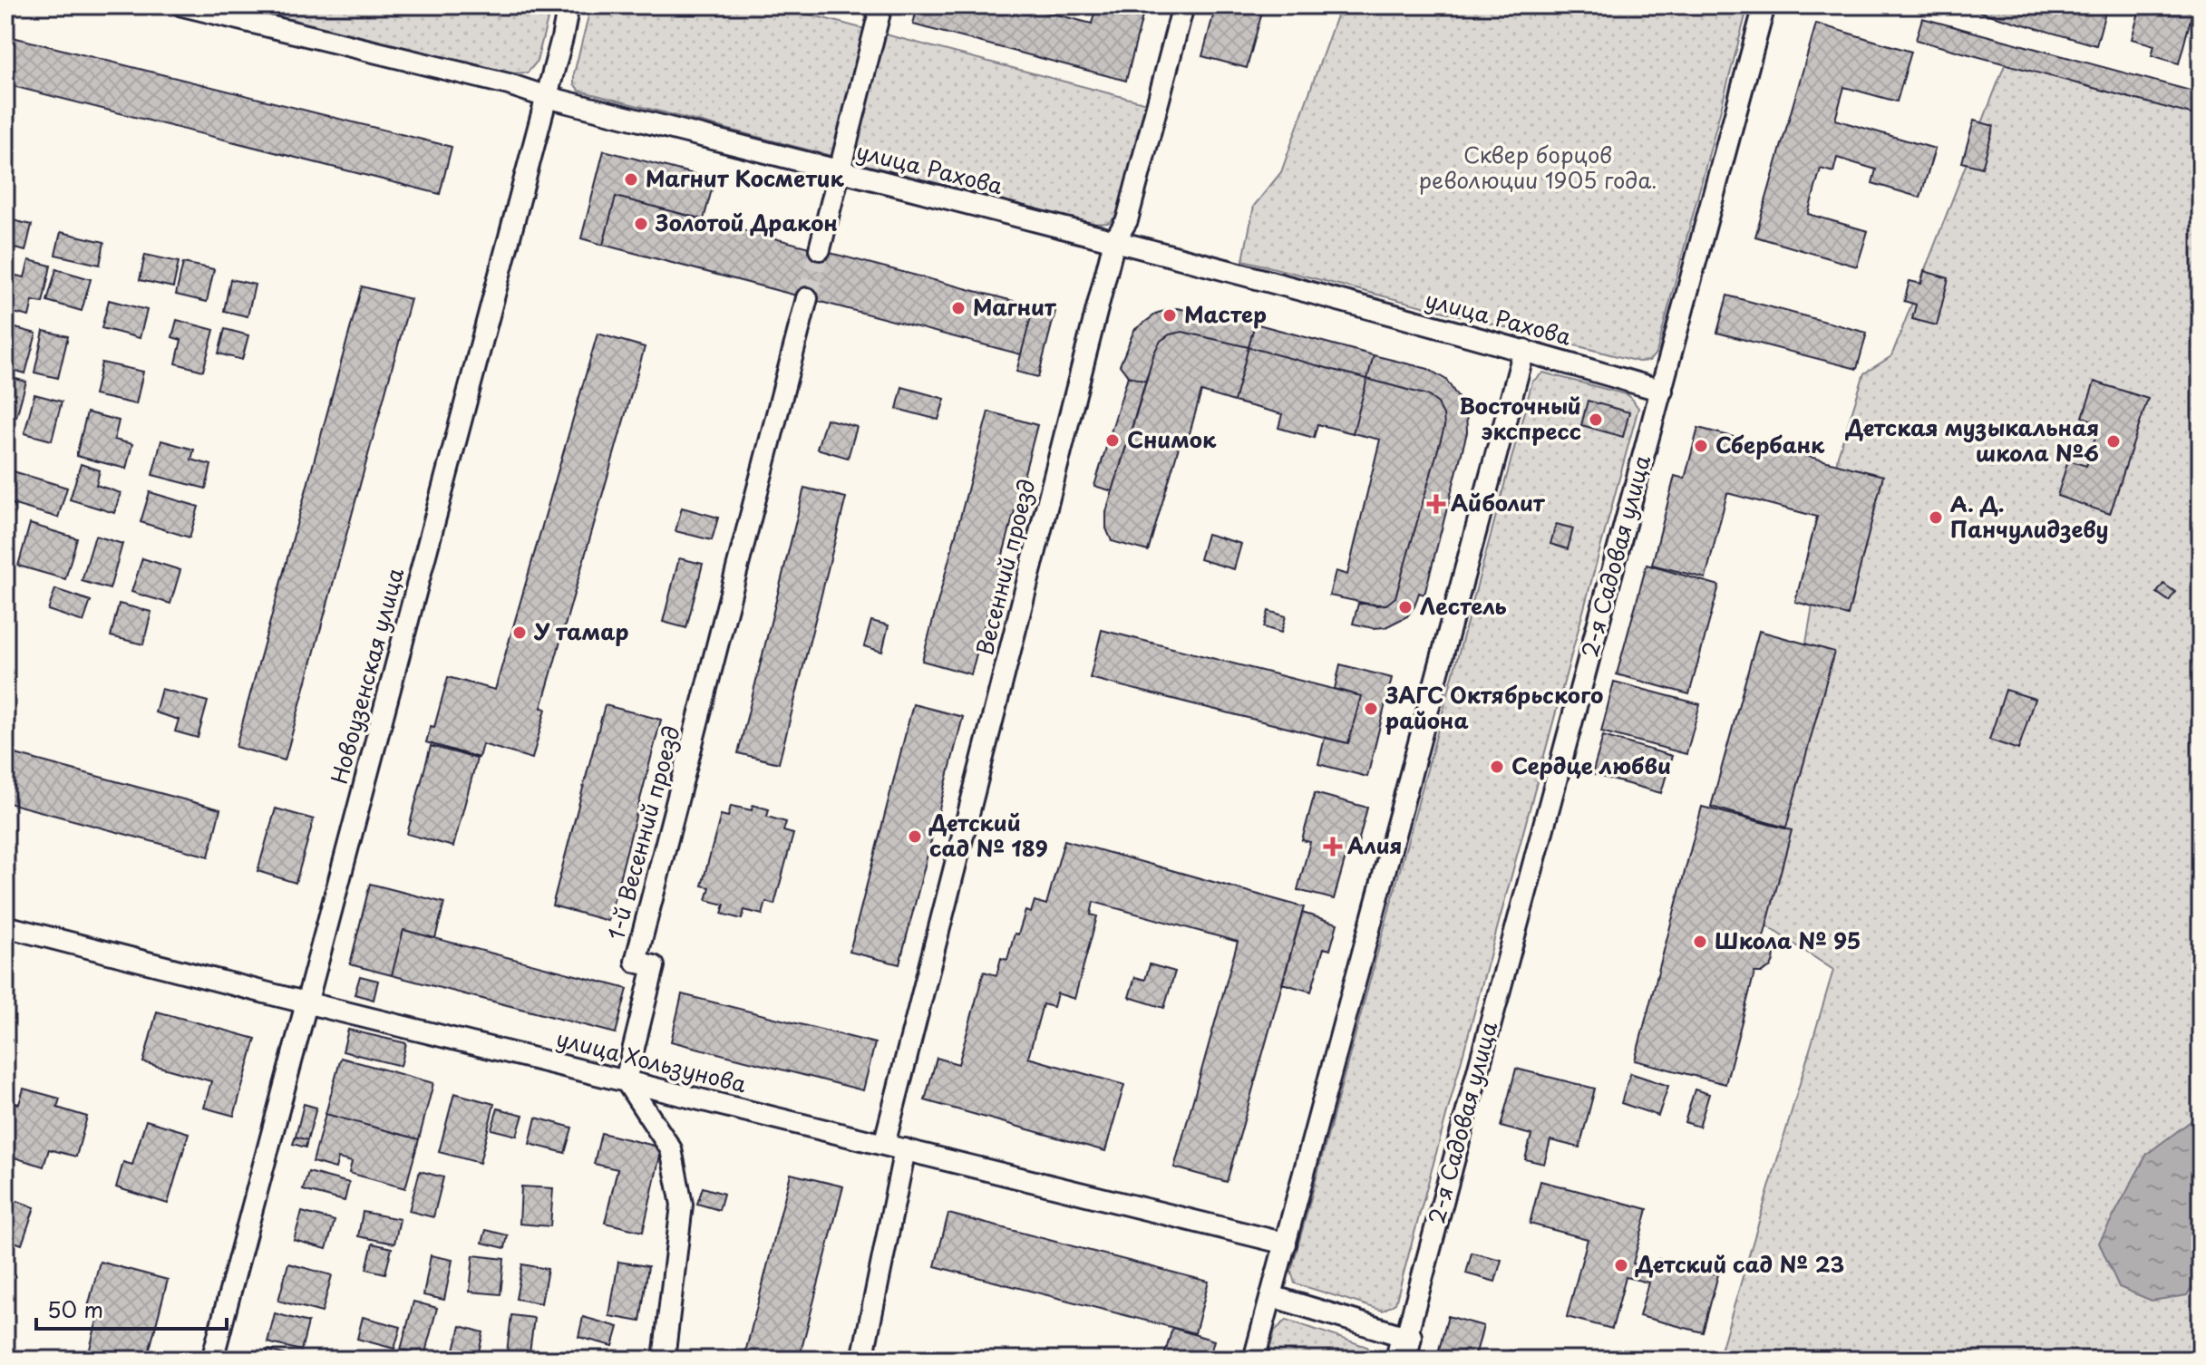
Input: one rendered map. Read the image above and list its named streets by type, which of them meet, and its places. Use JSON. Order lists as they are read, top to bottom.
{
  "streets": {
    "street": [
      "улица Рахова",
      "2-я Садовая улица",
      "Весенний проезд",
      "Новоузенская улица",
      "1-й Весенний проезд",
      "улица Хользунова"
    ]
  },
  "crossings": [
    ["улица Рахова", "2-я Садовая улица"],
    ["улица Рахова", "Весенний проезд"],
    ["улица Рахова", "Новоузенская улица"],
    ["Весенний проезд", "улица Хользунова"],
    ["Новоузенская улица", "улица Хользунова"],
    ["1-й Весенний проезд", "улица Хользунова"]
  ],
  "parks": ["Сквер борцов революции 1905 года."],
  "places": {
    "other": [
      "Магнит Косметик",
      "Золотой Дракон",
      "Магнит",
      "Мастер",
      "Восточный экспресс",
      "Снимок",
      "Детская музыкальная школа №6",
      "Сбербанк",
      "А. Д. Панчулидзеву",
      "Лестель",
      "У тамар",
      "ЗАГС Октябрьского района",
      "Сердце любви",
      "Детский сад № 189",
      "Школа № 95",
      "Детский сад № 23"
    ],
    "health": ["Айболит", "Алия"]
  },
  "scale_bar": "50 m"
}
